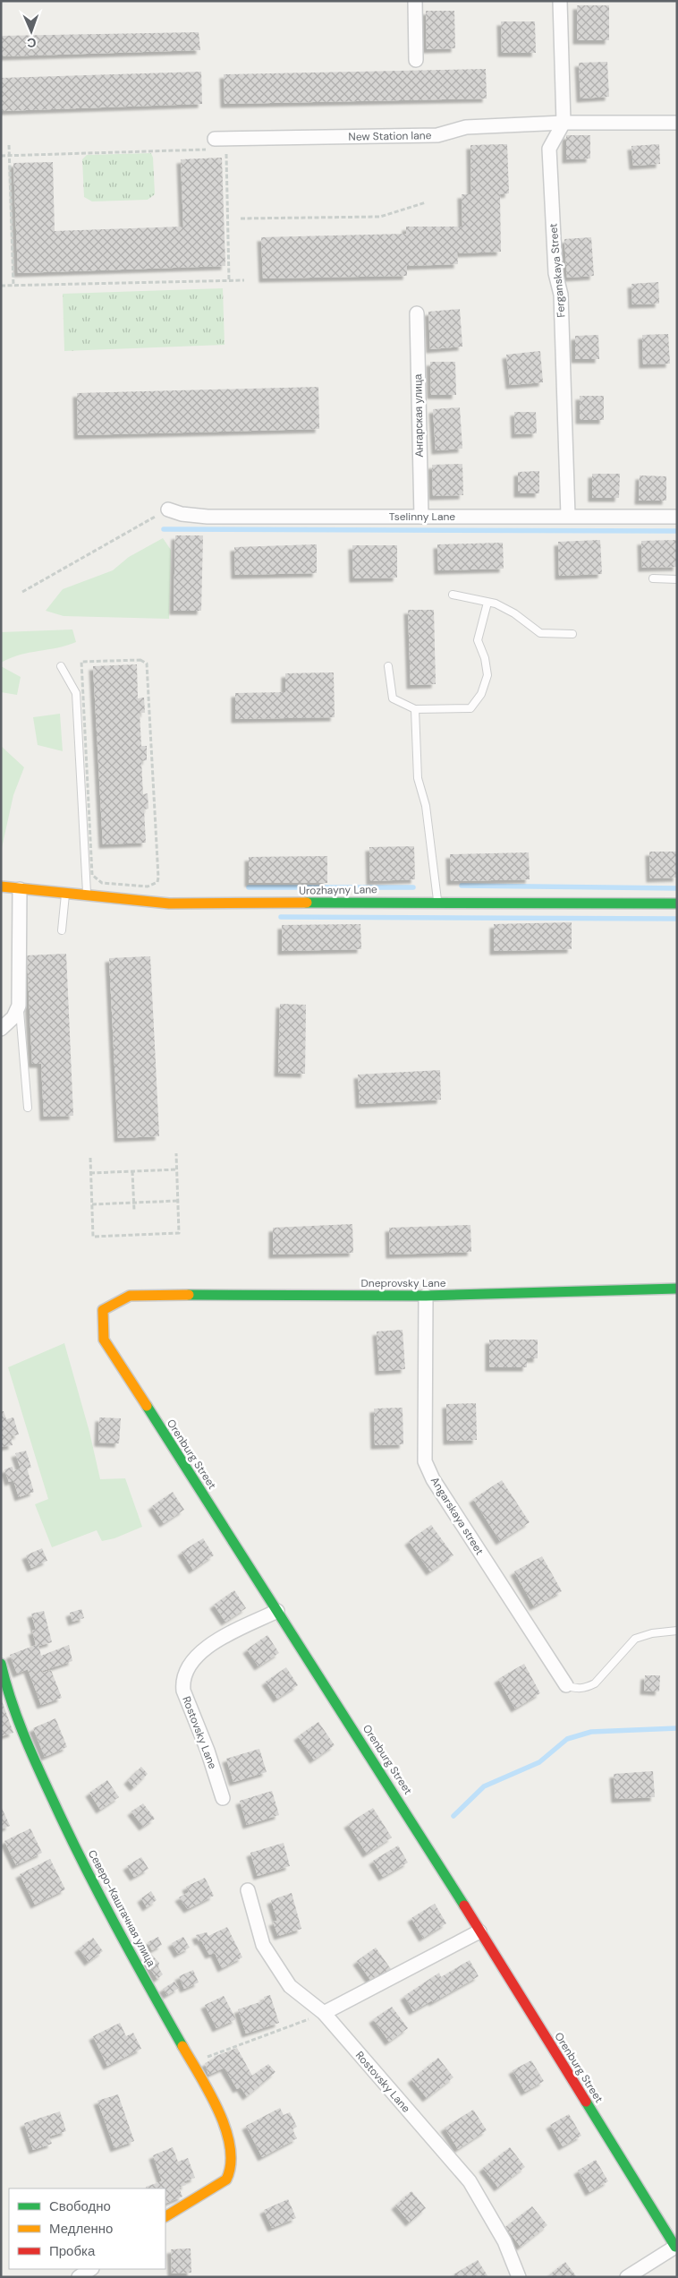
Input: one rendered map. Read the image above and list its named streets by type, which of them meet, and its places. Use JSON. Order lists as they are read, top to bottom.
{
  "streets": {
    "street": [
      "New Station lane",
      "Ferganskaya Street",
      "Ангарская улица",
      "Tselinny Lane",
      "Urozhayny Lane",
      "Dneprovsky Lane",
      "Orenburg Street",
      "Angarskaya street",
      "Rostovsky Lane",
      "Северо-Каштачная улица"
    ]
  },
  "crossings": [
    ["New Station lane", "Ferganskaya Street"],
    ["Ferganskaya Street", "Tselinny Lane"],
    ["Ангарская улица", "Tselinny Lane"],
    ["Dneprovsky Lane", "Orenburg Street"],
    ["Dneprovsky Lane", "Angarskaya street"],
    ["Orenburg Street", "Rostovsky Lane"]
  ],
  "legend": ["Свободно", "Медленно", "Пробка"],
  "north": "bottom"
}
